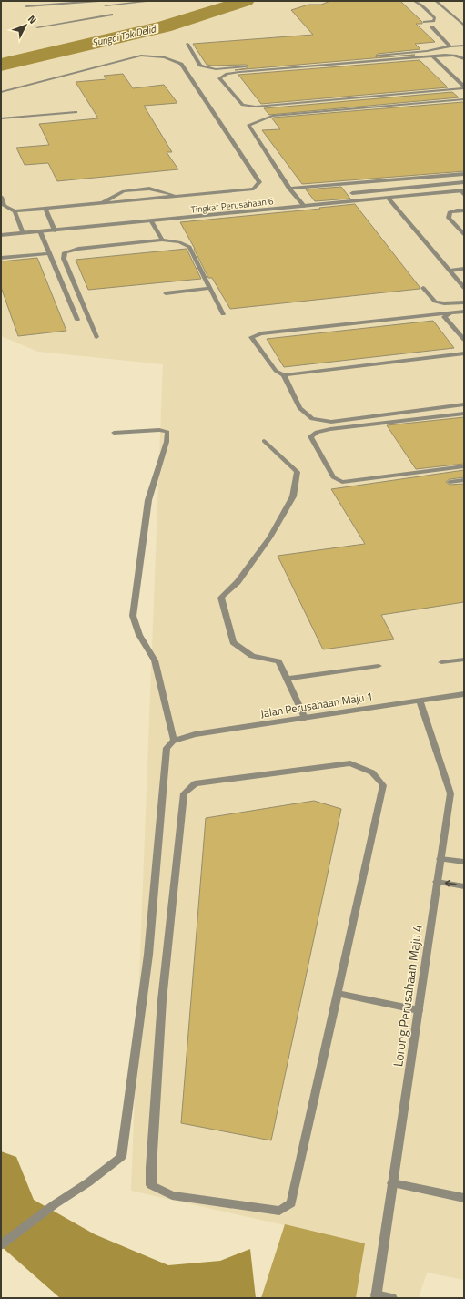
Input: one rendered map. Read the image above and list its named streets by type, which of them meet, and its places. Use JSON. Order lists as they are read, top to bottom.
{
  "streets": {
    "street": ["Tingkat Perusahaan 6", "Jalan Perusahaan Maju 1", "Lorong Perusahaan Maju 4"]
  },
  "crossings": [
    ["Jalan Perusahaan Maju 1", "Lorong Perusahaan Maju 4"]
  ],
  "water": ["Sungai Tok Delidi"],
  "north": "top right"
}
